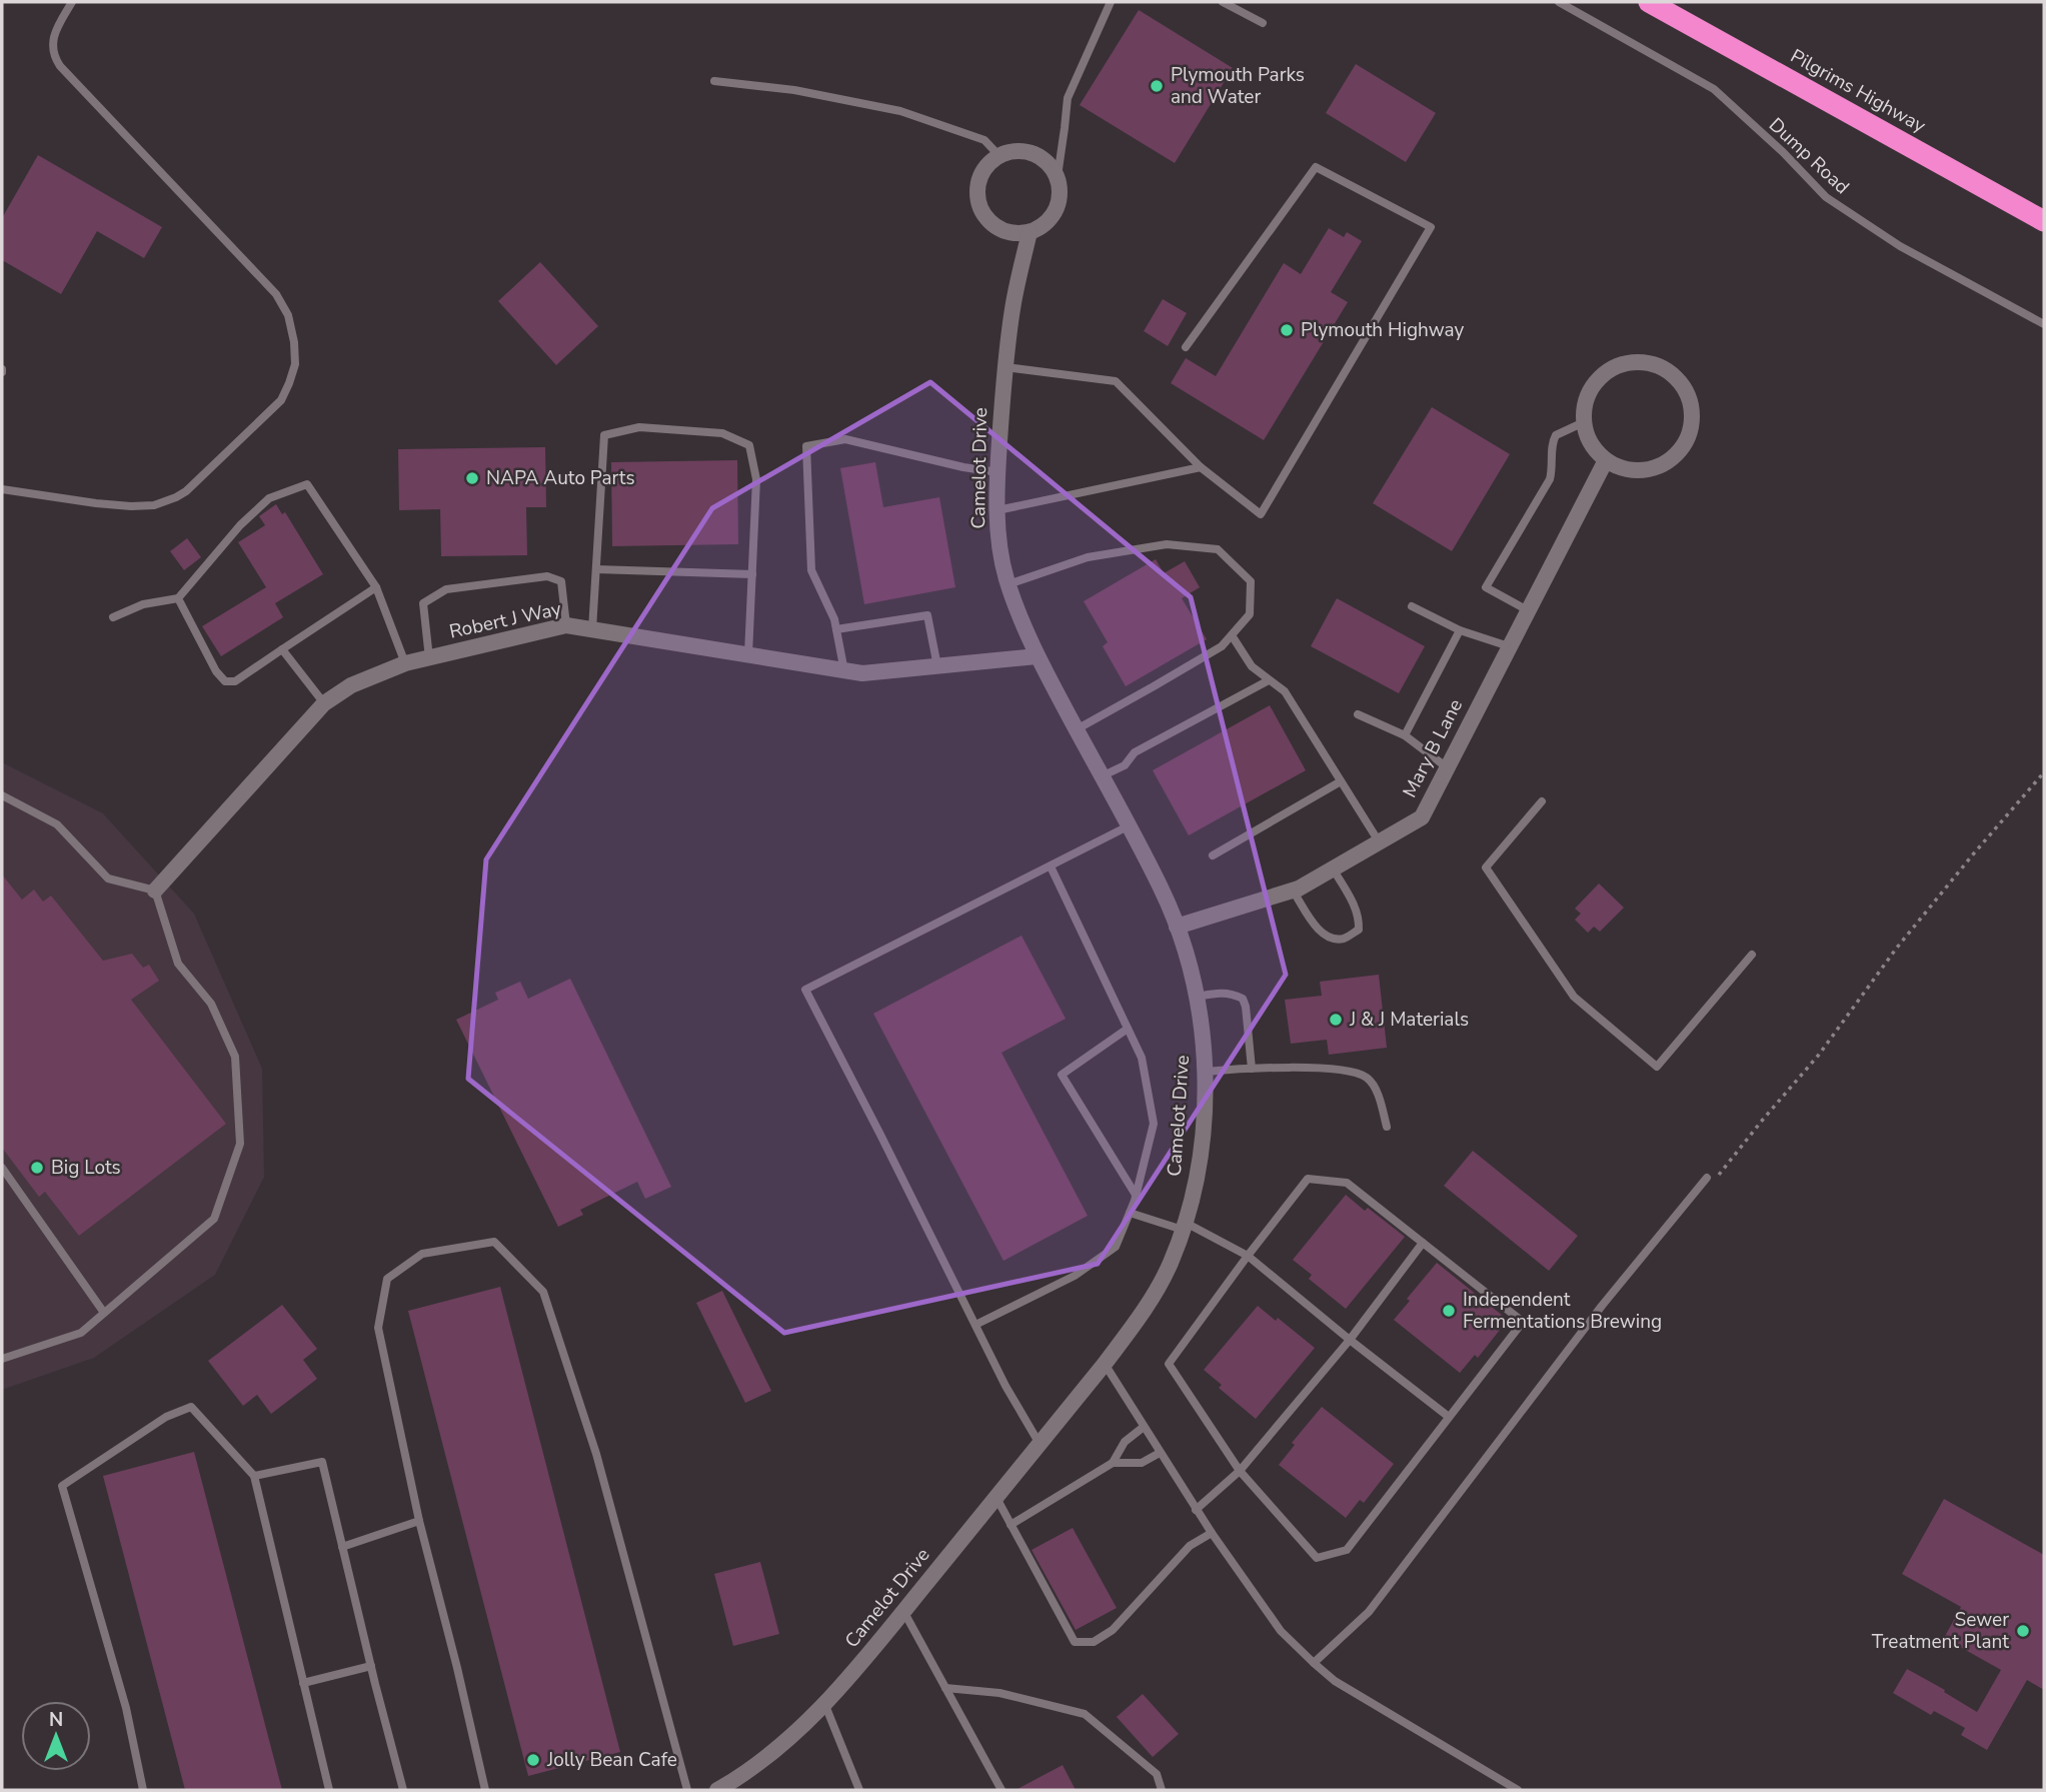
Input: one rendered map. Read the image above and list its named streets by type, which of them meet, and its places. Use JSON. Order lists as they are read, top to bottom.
{
  "streets": {
    "highway": ["Pilgrims Highway"],
    "street": ["Camelot Drive", "Robert J Way", "Mary B Lane"],
    "lane": ["Dump Road"]
  },
  "crossings": [
    ["Camelot Drive", "Robert J Way"],
    ["Camelot Drive", "Mary B Lane"]
  ],
  "places": [
    "Plymouth Parks and Water",
    "Plymouth Highway",
    "NAPA Auto Parts",
    "J & J Materials",
    "Big Lots",
    "Independent Fermentations Brewing",
    "Sewer Treatment Plant",
    "Jolly Bean Cafe"
  ],
  "north": "top"
}
